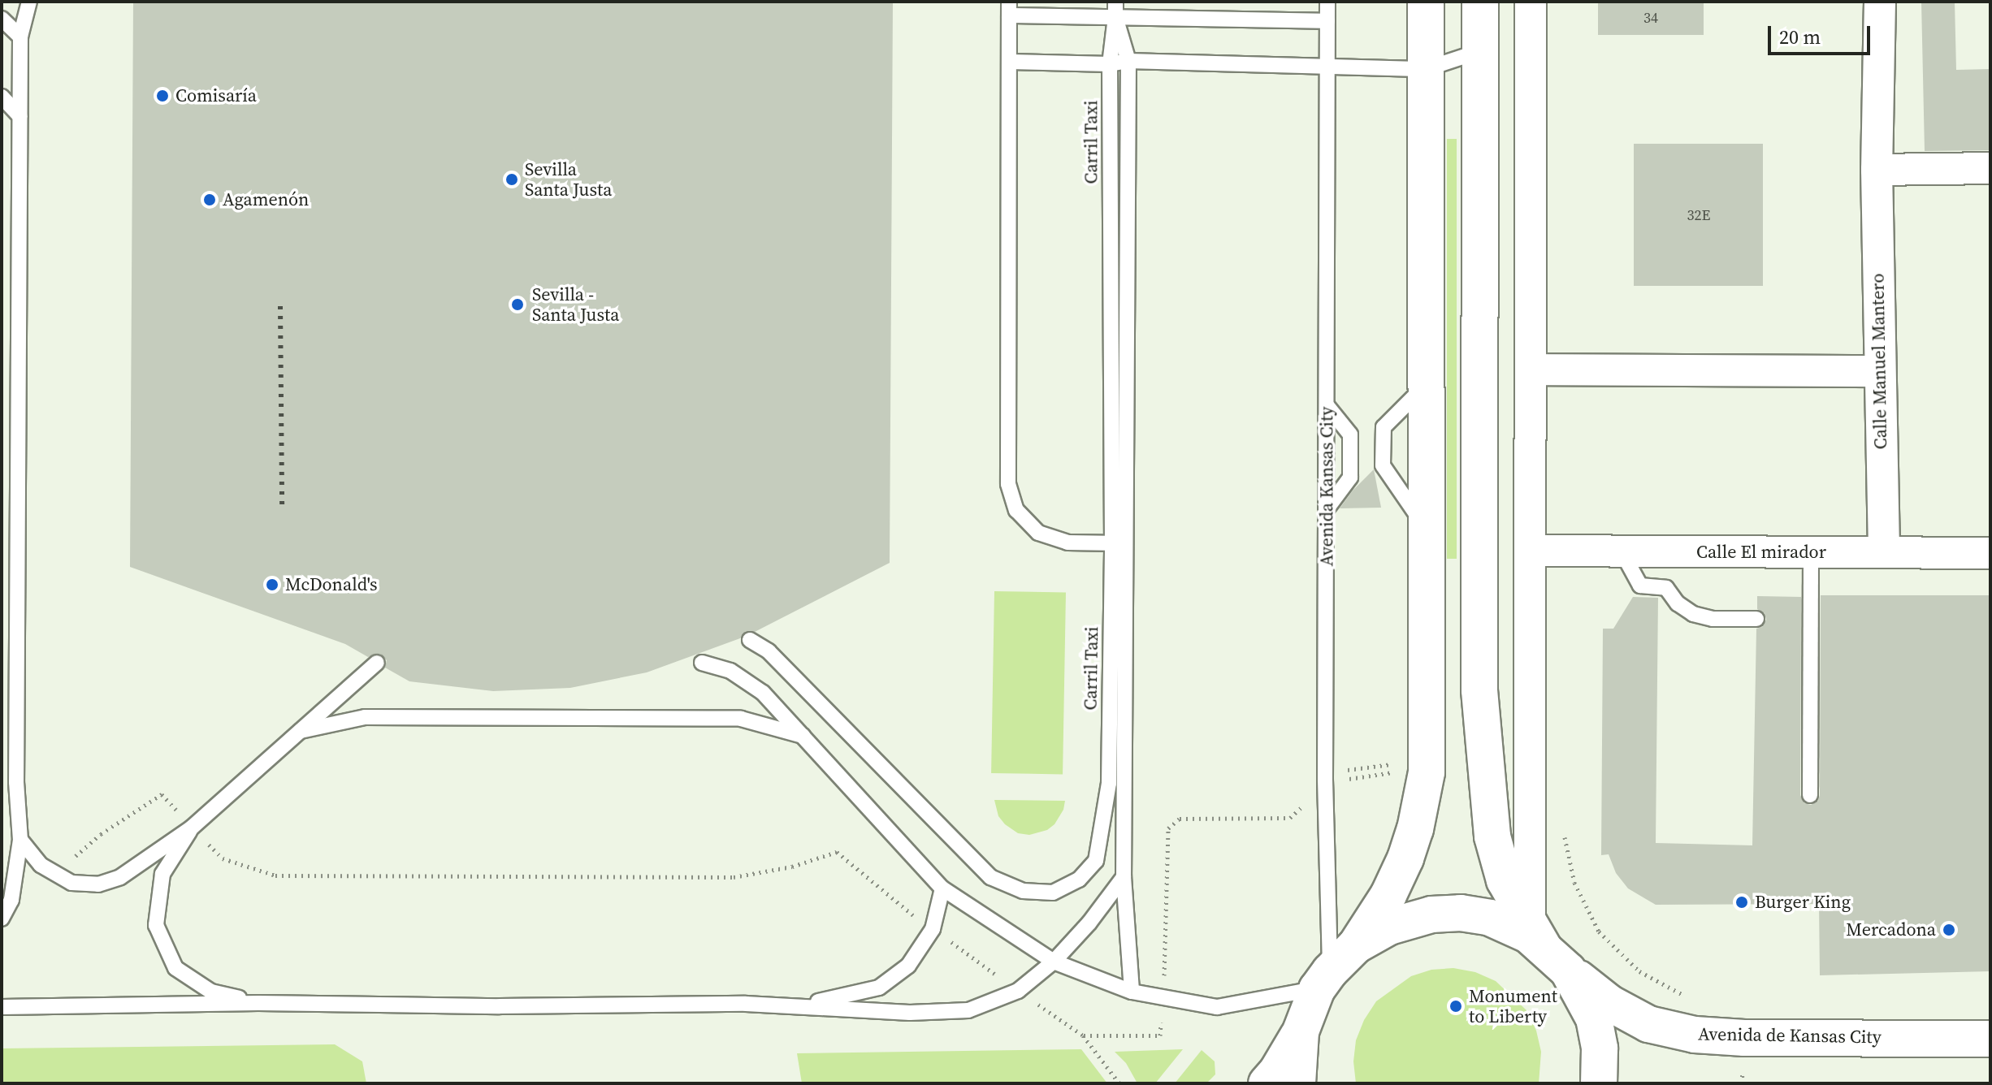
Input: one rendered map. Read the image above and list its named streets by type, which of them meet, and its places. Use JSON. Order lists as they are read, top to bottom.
{
  "streets": {
    "main road": ["Avenida de Kansas City"],
    "street": ["Calle Manuel Mantero", "Calle El mirador"],
    "lane": ["Carril Taxi", "Avenida Kansas City"]
  },
  "crossings": [
    ["Calle Manuel Mantero", "Calle El mirador"]
  ],
  "places": [
    "Comisaría",
    "Sevilla Santa Justa",
    "Agamenón",
    "Sevilla - Santa Justa",
    "McDonald's",
    "Burger King",
    "Mercadona",
    "Monument to Liberty"
  ],
  "house_numbers": ["34", "32E"],
  "scale_bar": "20 m"
}
